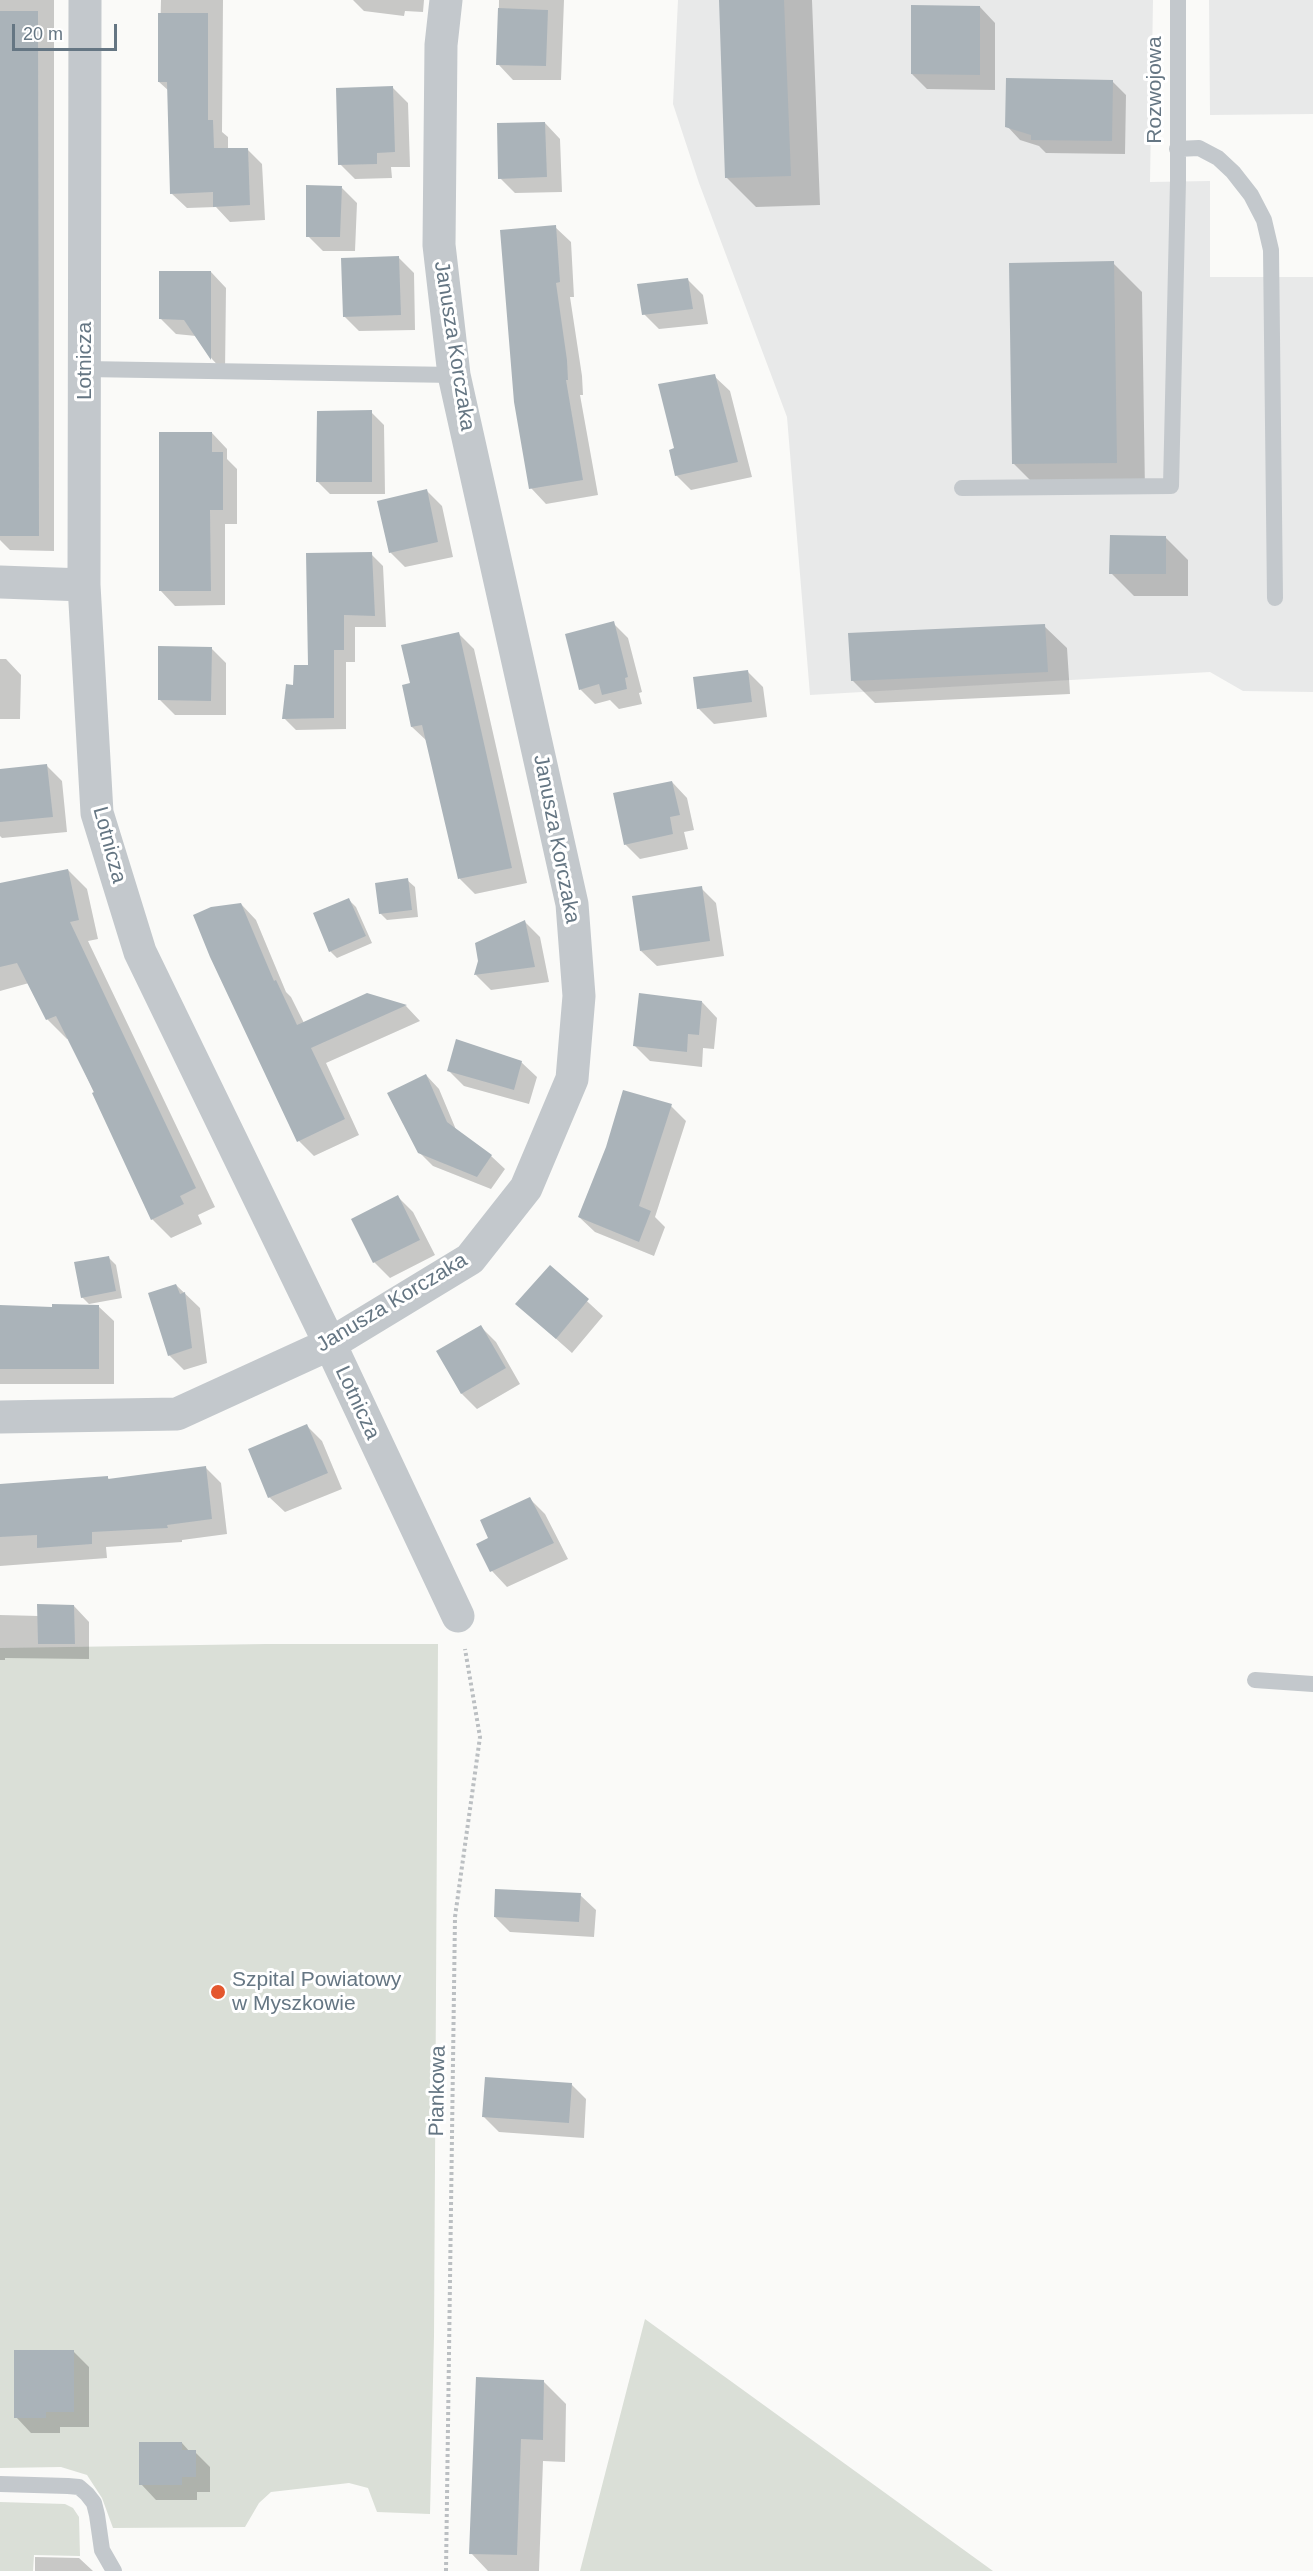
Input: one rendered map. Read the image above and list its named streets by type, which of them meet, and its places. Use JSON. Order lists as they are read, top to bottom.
{
  "streets": {
    "street": ["Janusza Korczaka", "Lotnicza"],
    "lane": ["Rozwojowa"],
    "path": ["Piankowa"]
  },
  "crossings": [
    ["Janusza Korczaka", "Lotnicza"],
    ["Lotnicza", "Piankowa"]
  ],
  "places": ["Szpital Powiatowy w Myszkowie"],
  "scale_bar": "20 m"
}
